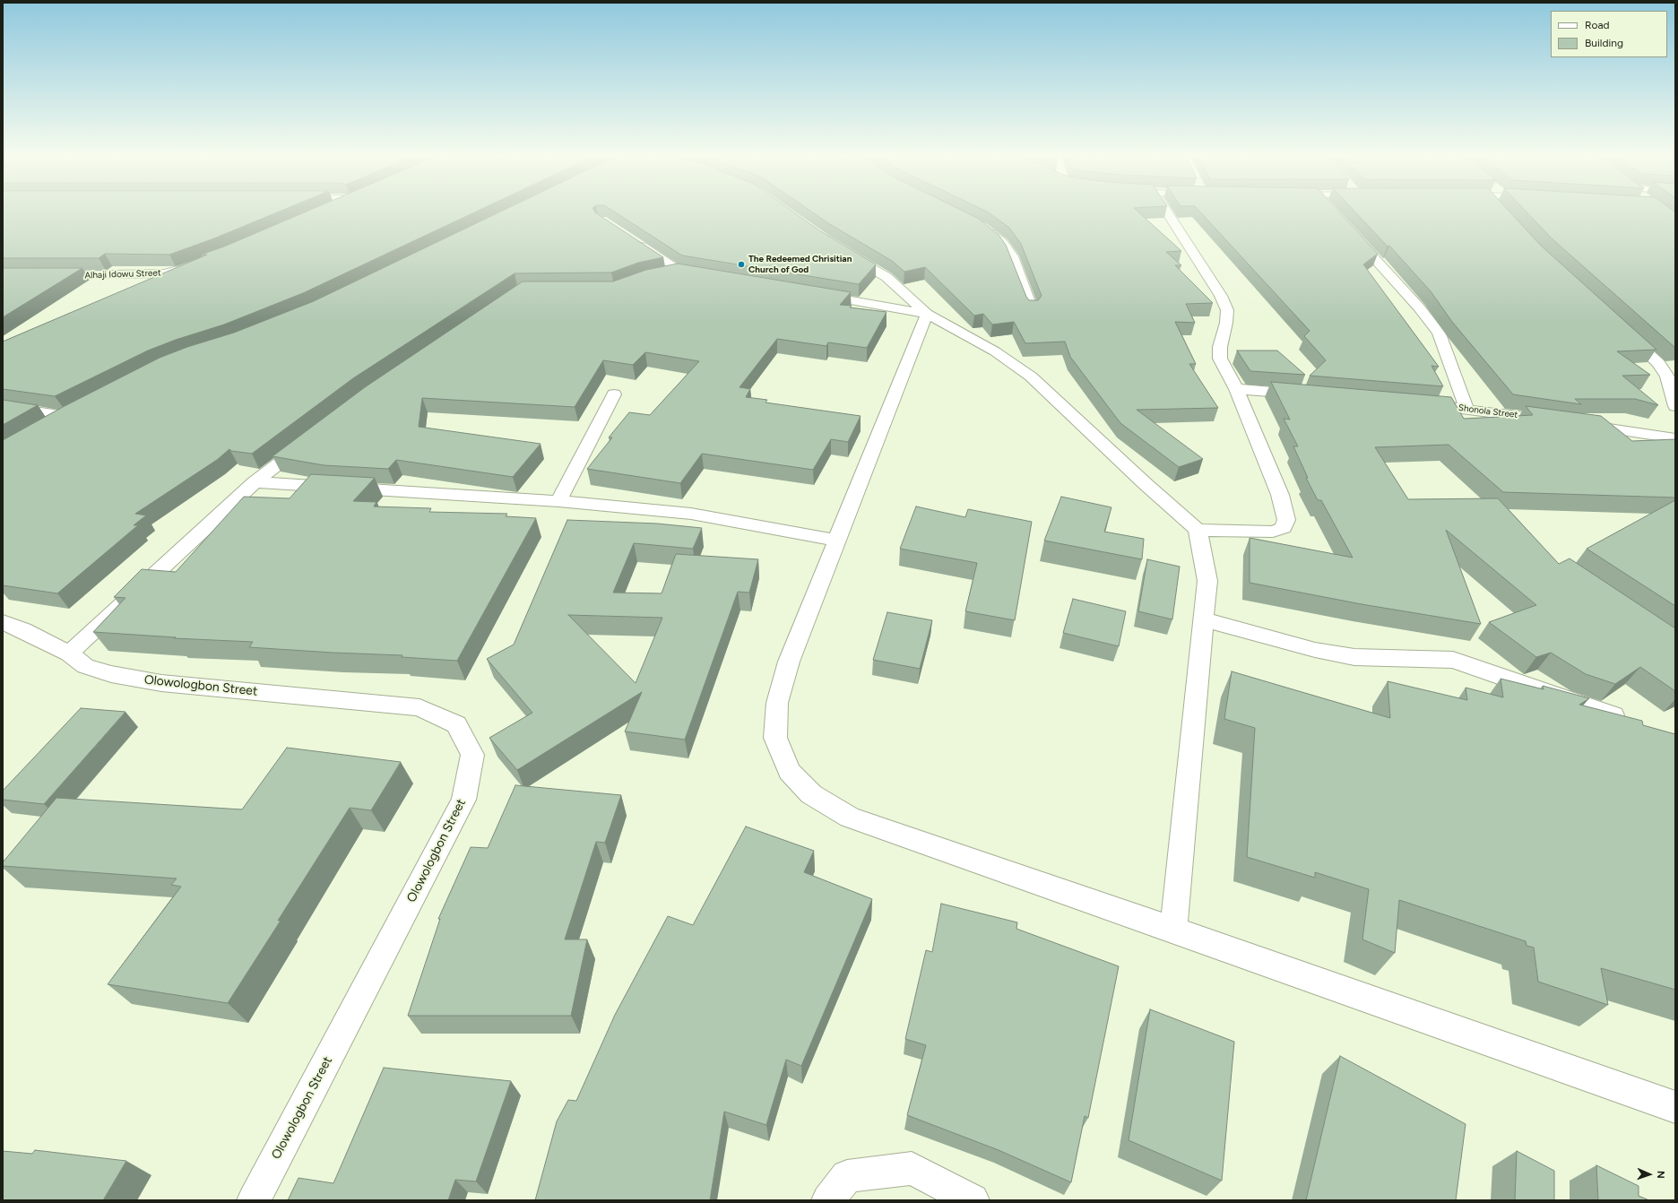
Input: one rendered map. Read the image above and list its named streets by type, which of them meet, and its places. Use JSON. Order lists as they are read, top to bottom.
{
  "streets": {
    "street": ["Alhaji Idowu Street", "Shonola Street", "Olowologbon Street"]
  },
  "places": ["The Redeemed Chrisitian Church of God"],
  "legend": ["Road", "Building"],
  "north": "right"
}
